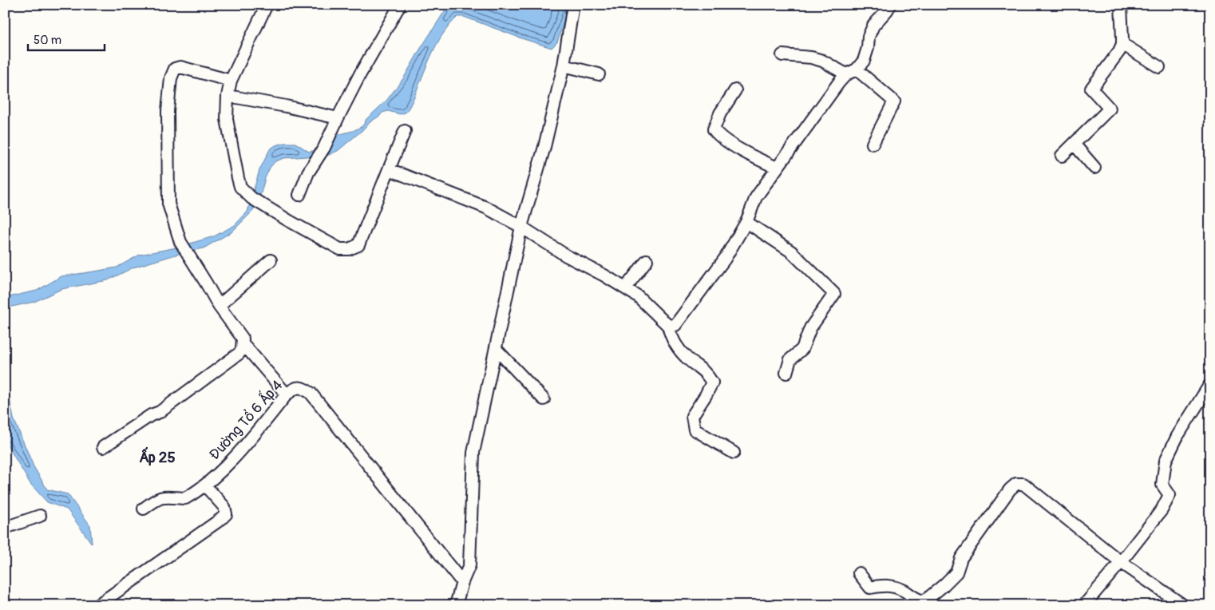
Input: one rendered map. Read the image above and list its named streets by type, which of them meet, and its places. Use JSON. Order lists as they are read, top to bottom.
{
  "streets": {
    "street": ["Đường Tổ 6 Ấp 4"]
  },
  "districts": ["Ấp 25"],
  "scale_bar": "50 m"
}
